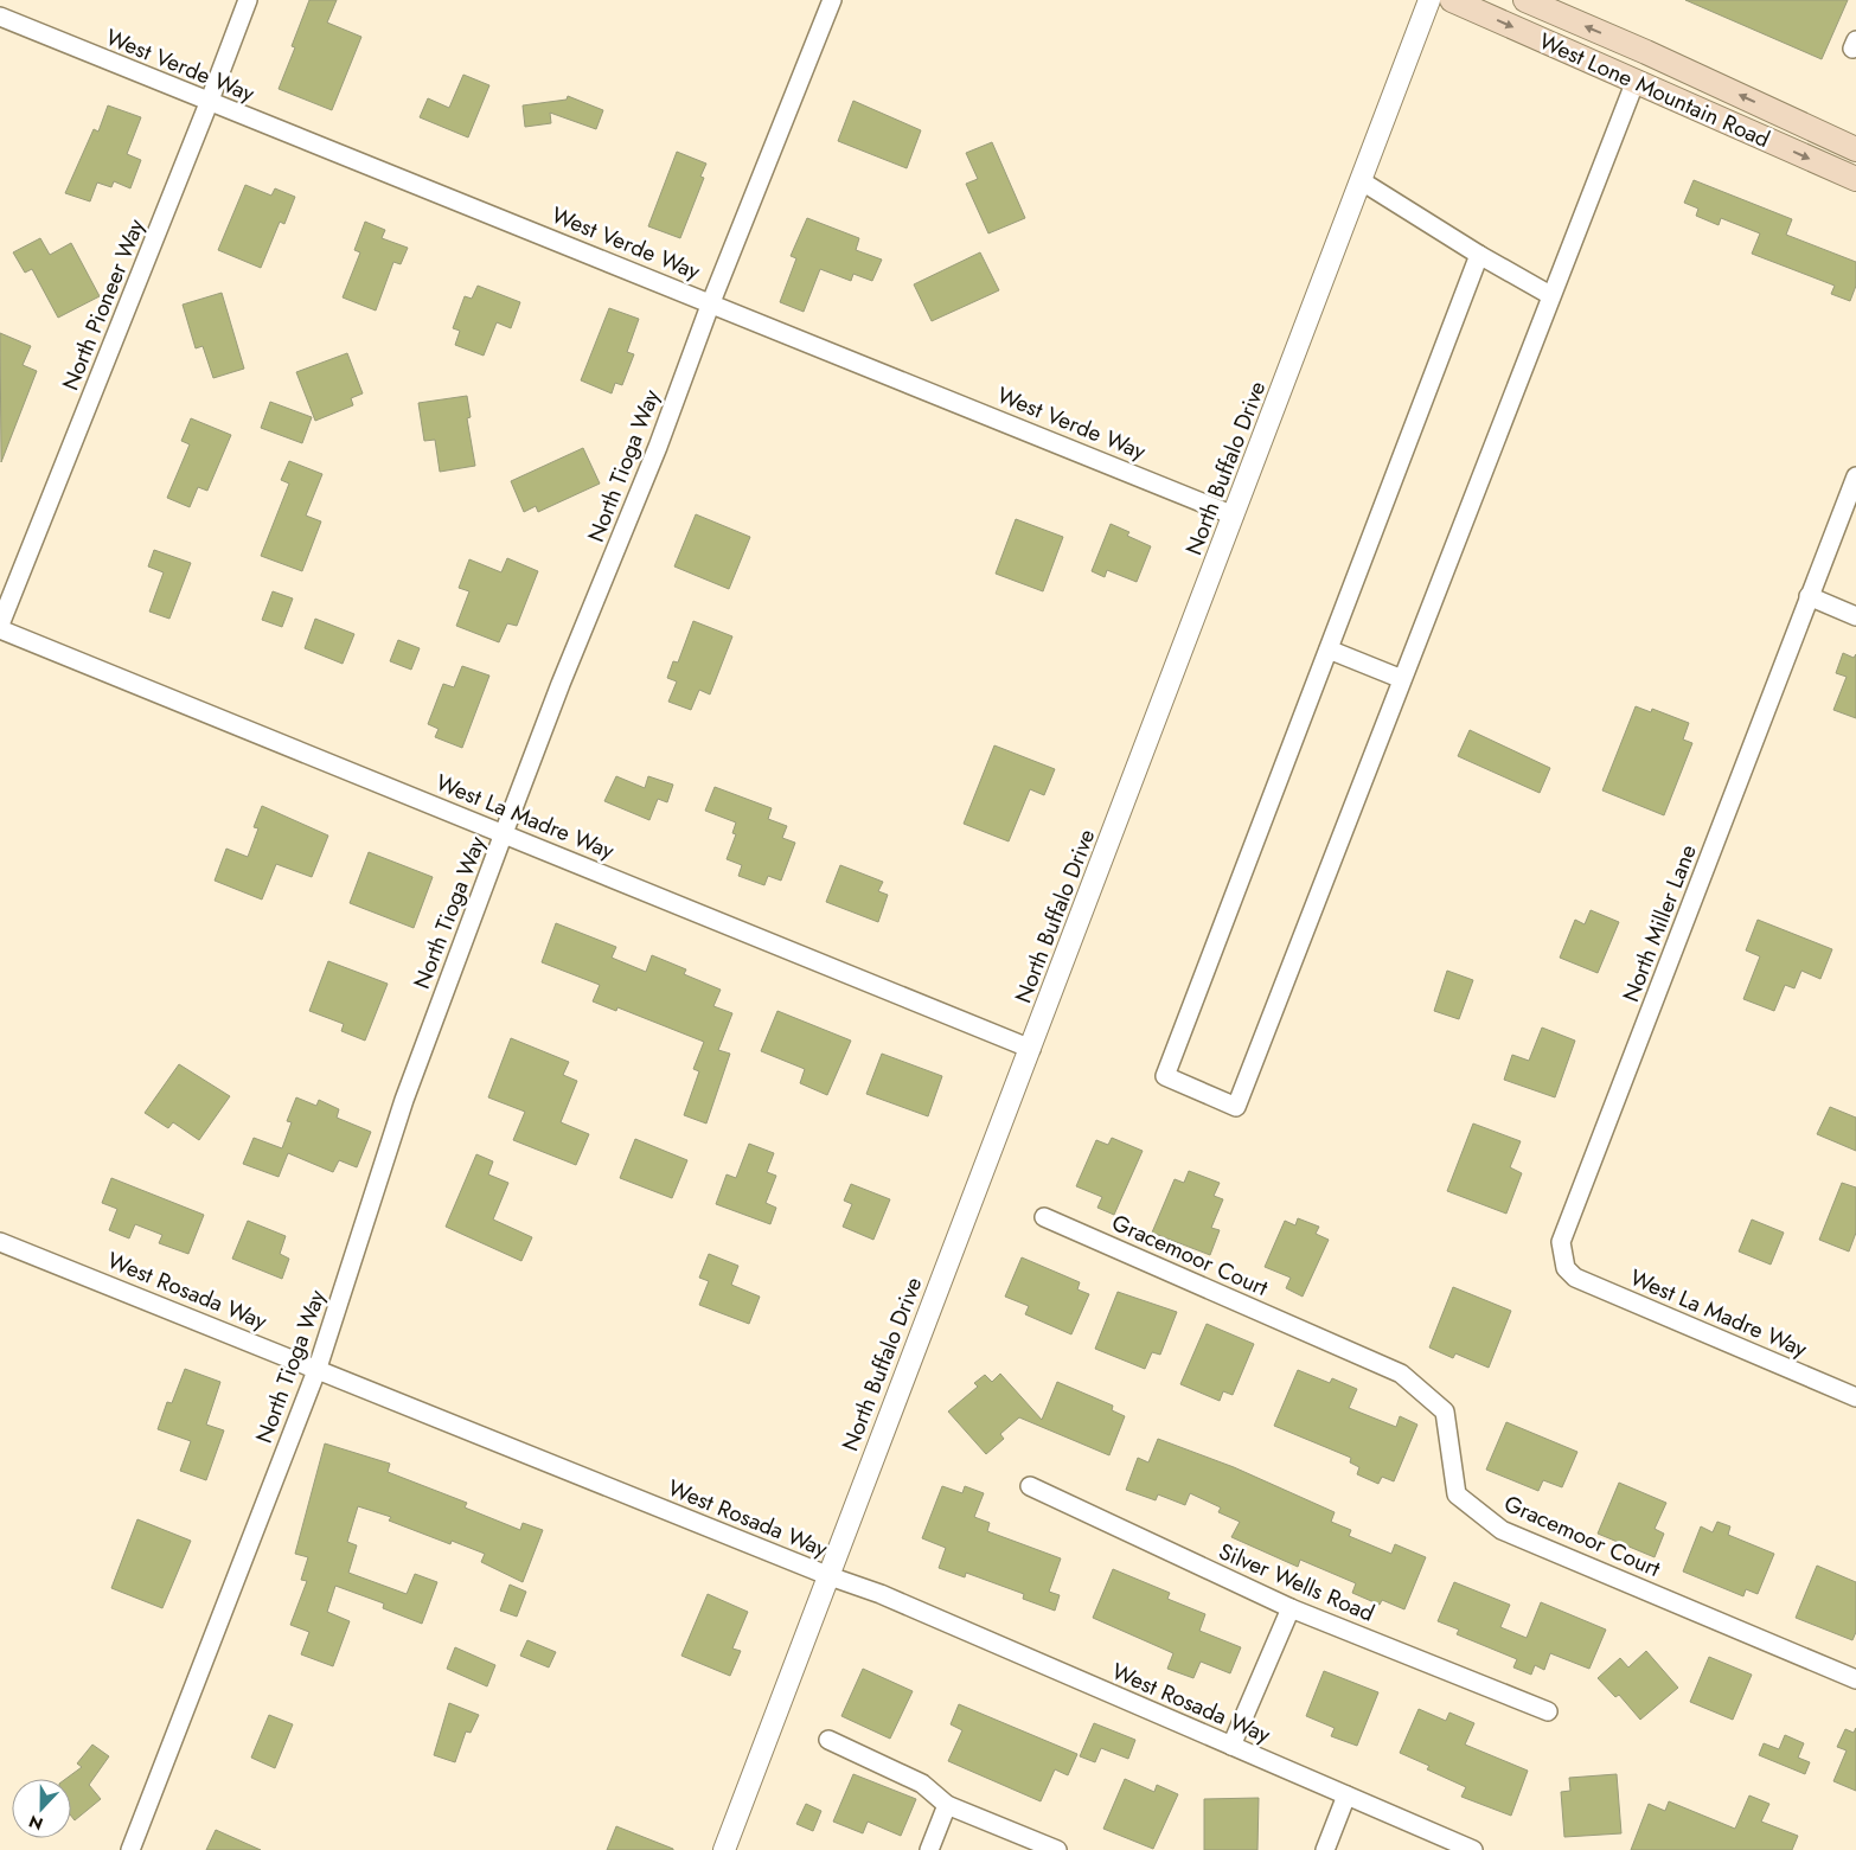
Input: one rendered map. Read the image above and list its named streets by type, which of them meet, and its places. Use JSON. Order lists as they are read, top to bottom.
{
  "streets": {
    "main road": ["West Lone Mountain Road"],
    "street": [
      "West Verde Way",
      "North Pioneer Way",
      "North Tioga Way",
      "North Buffalo Drive",
      "West La Madre Way",
      "North Miller Lane",
      "Gracemoor Court",
      "West Rosada Way",
      "Silver Wells Road"
    ]
  },
  "crossings": [
    ["West Verde Way", "North Pioneer Way"],
    ["West Verde Way", "North Tioga Way"],
    ["West Verde Way", "North Buffalo Drive"],
    ["North Pioneer Way", "West La Madre Way"],
    ["North Tioga Way", "West La Madre Way"],
    ["North Tioga Way", "West Rosada Way"],
    ["North Buffalo Drive", "West La Madre Way"],
    ["North Buffalo Drive", "West Rosada Way"],
    ["West La Madre Way", "North Miller Lane"]
  ],
  "north": "bottom"
}
